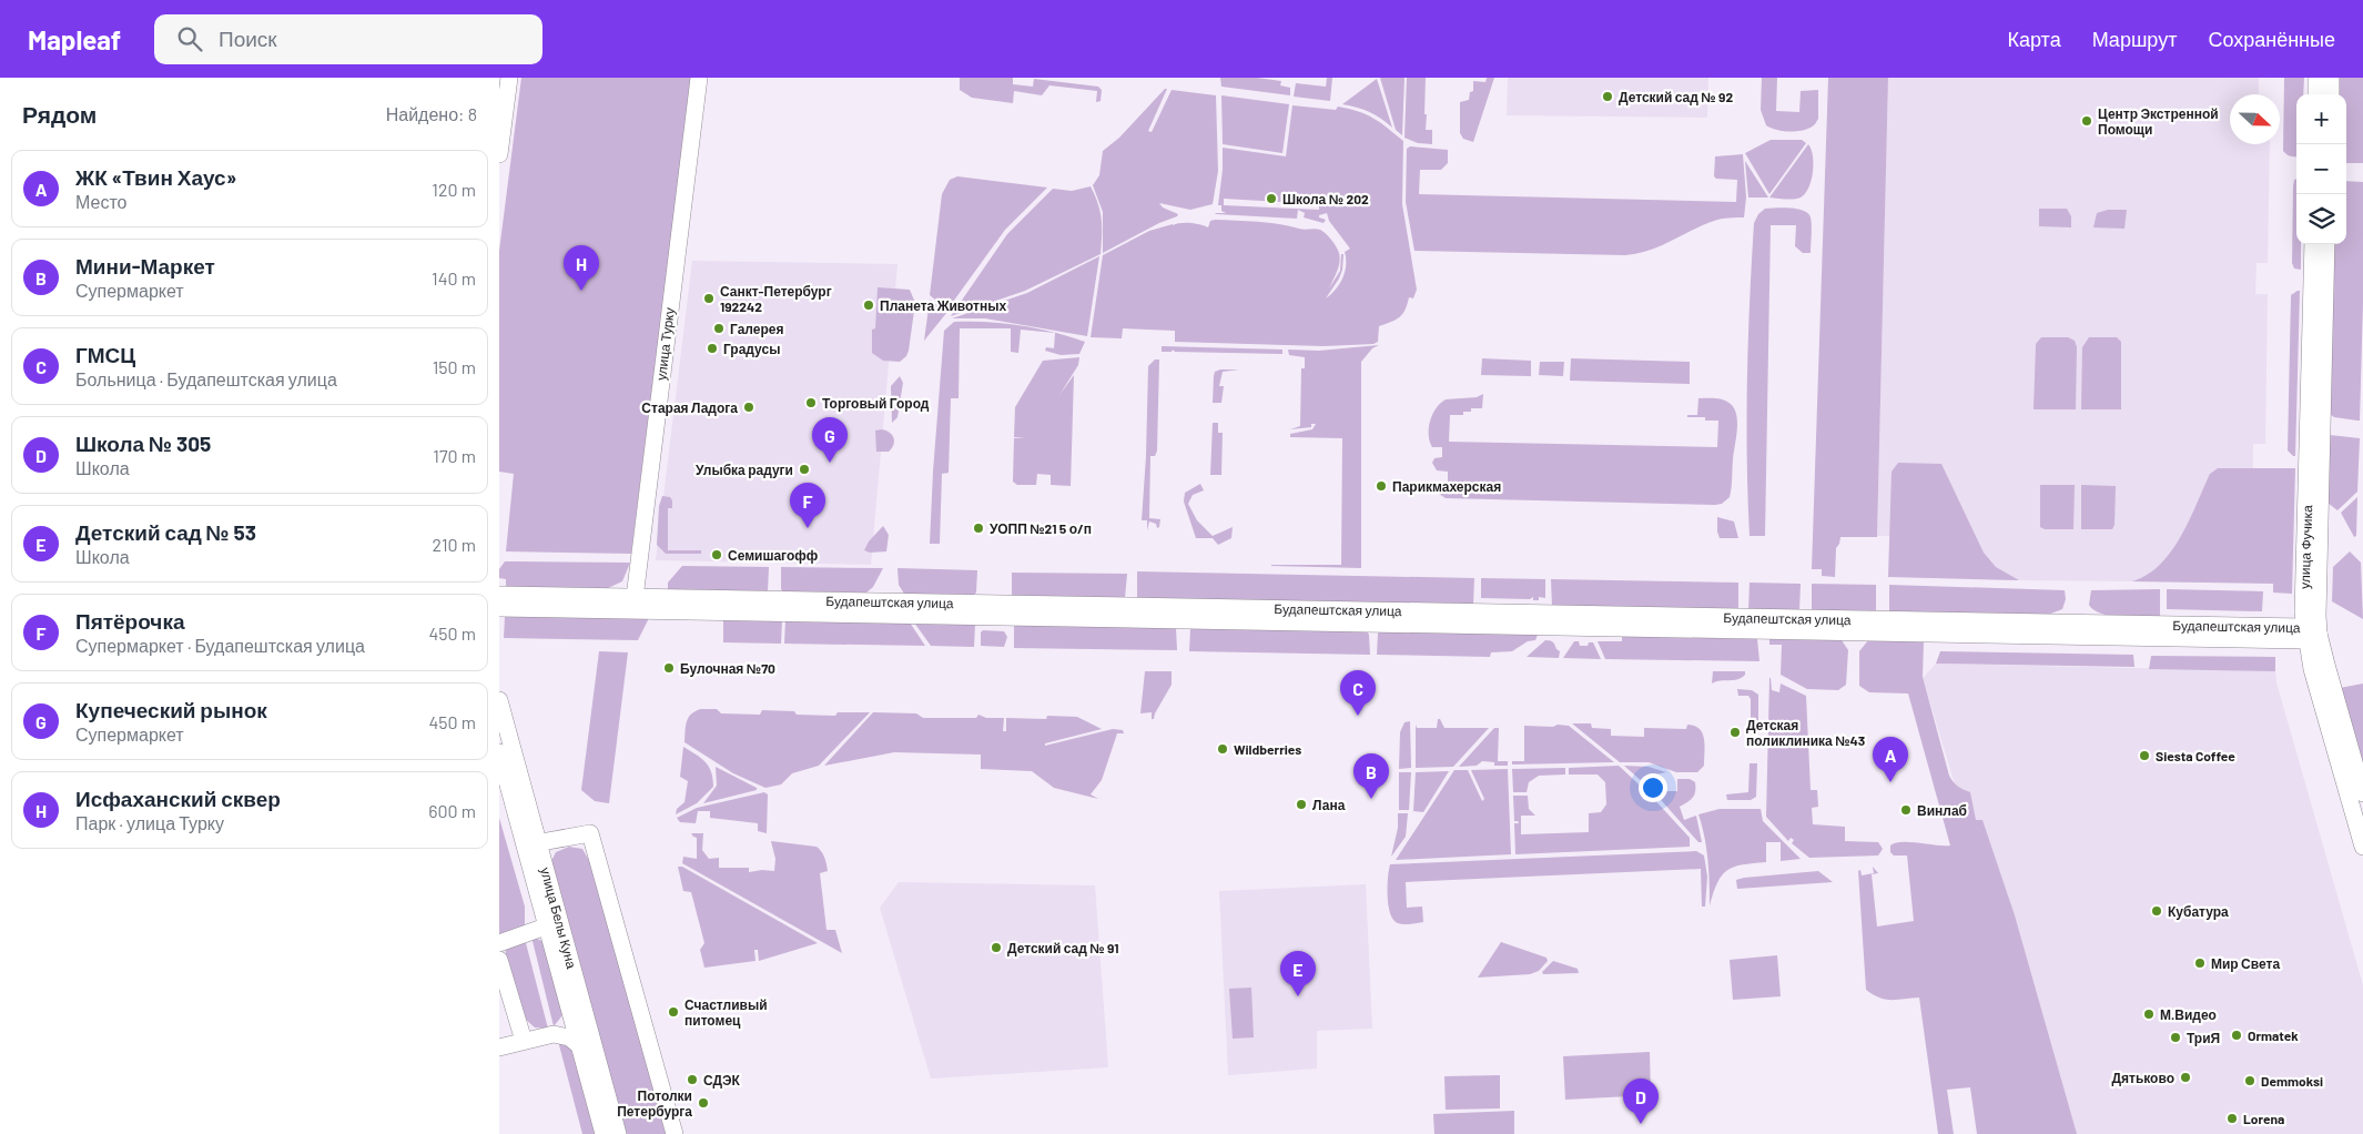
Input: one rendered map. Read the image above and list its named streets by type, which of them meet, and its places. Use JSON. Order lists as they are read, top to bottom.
{
  "streets": {
    "street": [
      "улица Турку",
      "улица Фучика",
      "Будапештская улица",
      "улица Белы Куна"
    ]
  },
  "crossings": [
    ["улица Турку", "Будапештская улица"],
    ["улица Фучика", "Будапештская улица"]
  ],
  "places": [
    "Детский сад № 92",
    "Центр Экстренной Помощи",
    "Школа № 202",
    "Санкт-Петербург 192242",
    "Планета Животных",
    "Галерея",
    "Градусы",
    "Торговый Город",
    "Старая Ладога",
    "Улыбка радуги",
    "Парикмахерская",
    "УОПП №21 5 о/п",
    "Семишагофф",
    "Булочная №70",
    "Детская поликлиника №43",
    "Wildberries",
    "Siesta Coffee",
    "Лана",
    "Винлаб",
    "Кубатура",
    "Детский сад № 91",
    "Мир Света",
    "Счастливый питомец",
    "М.Видео",
    "Ormatek",
    "ТриЯ",
    "Дятьково",
    "СДЭК",
    "Demmoksi",
    "Потолки Петербурга",
    "Lorena"
  ],
  "north": "right",
  "page": {
    "header": "Mapleaf",
    "search": "Поиск",
    "nav": ["Карта", "Маршрут", "Сохранённые"],
    "heading": ["Рядом", "Найдено: 8"],
    "map_buttons": ["+", "−"],
    "list": [
      {
        "mark": "A",
        "name": "ЖК «Твин Хаус»",
        "note": "Место",
        "value": "120 m"
      },
      {
        "mark": "B",
        "name": "Мини-Маркет",
        "note": "Супермаркет",
        "value": "140 m"
      },
      {
        "mark": "C",
        "name": "ГМСЦ",
        "note": "Больница · Будапештская улица",
        "value": "150 m"
      },
      {
        "mark": "D",
        "name": "Школа № 305",
        "note": "Школа",
        "value": "170 m"
      },
      {
        "mark": "E",
        "name": "Детский сад № 53",
        "note": "Школа",
        "value": "210 m"
      },
      {
        "mark": "F",
        "name": "Пятёрочка",
        "note": "Супермаркет · Будапештская улица",
        "value": "450 m"
      },
      {
        "mark": "G",
        "name": "Купеческий рынок",
        "note": "Супермаркет",
        "value": "450 m"
      },
      {
        "mark": "H",
        "name": "Исфаханский сквер",
        "note": "Парк · улица Турку",
        "value": "600 m"
      }
    ],
    "pins": [
      "H",
      "G",
      "F",
      "C",
      "A",
      "B",
      "E",
      "D"
    ]
  }
}
